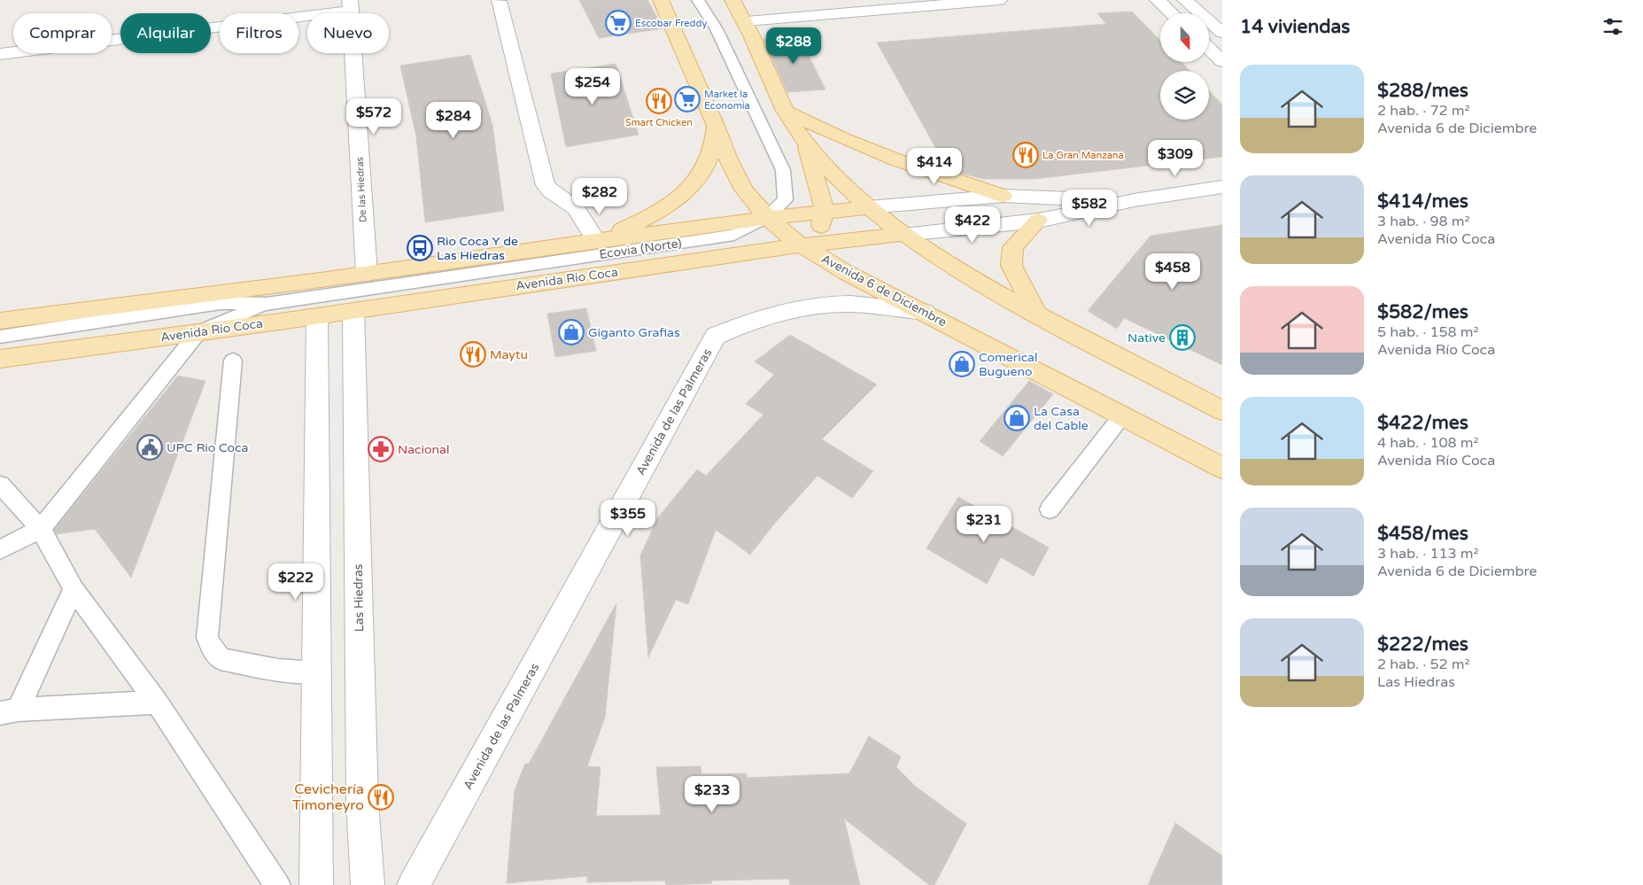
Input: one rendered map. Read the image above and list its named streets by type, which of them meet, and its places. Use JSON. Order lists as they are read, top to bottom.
{
  "streets": {
    "main road": ["Avenida Río Coca", "Avenida 6 de Diciembre"],
    "street": ["De las Hiedras", "Avenida de las Palmeras", "Las Hiedras"],
    "lane": ["Ecovia (Norte)"]
  },
  "crossings": [
    ["De las Hiedras", "Avenida Río Coca"],
    ["Ecovia (Norte)", "Avenida Río Coca"],
    ["Ecovia (Norte)", "Avenida 6 de Diciembre"],
    ["Avenida Río Coca", "Avenida 6 de Diciembre"],
    ["Avenida Río Coca", "Las Hiedras"],
    ["Avenida 6 de Diciembre", "Avenida de las Palmeras"]
  ],
  "places": {
    "supermarket": ["Escobar Freddy", "Market la Economía"],
    "restaurant": [
      "Smart Chicken",
      "La Gran Manzana",
      "Maytu",
      "Cevichería Timoneyro"
    ],
    "bus stop": ["Rio Coca Y de Las Hiedras"],
    "shop": ["Giganto Grafias", "Comerical Bugueno", "La Casa del Cable"],
    "building": ["Native"],
    "public building": ["UPC Rio Coca"],
    "pharmacy": ["Nacional"]
  },
  "north": "bottom",
  "page": {
    "heading": "14 viviendas",
    "chip": [
      "Comprar",
      "Alquilar",
      "Filtros",
      "Nuevo"
    ],
    "price": [
      "$288",
      "$254",
      "$572",
      "$284",
      "$309",
      "$414",
      "$282",
      "$582",
      "$422",
      "$458",
      "$355",
      "$231",
      "$222",
      "$233"
    ],
    "list": [
      {
        "name": "$288/mes",
        "note": "2 hab. · 72 m² · Avenida 6 de Diciembre"
      },
      {
        "name": "$414/mes",
        "note": "3 hab. · 98 m² · Avenida Río Coca"
      },
      {
        "name": "$582/mes",
        "note": "5 hab. · 158 m² · Avenida Río Coca"
      },
      {
        "name": "$422/mes",
        "note": "4 hab. · 108 m² · Avenida Río Coca"
      },
      {
        "name": "$458/mes",
        "note": "3 hab. · 113 m² · Avenida 6 de Diciembre"
      },
      {
        "name": "$222/mes",
        "note": "2 hab. · 52 m² · Las Hiedras"
      }
    ]
  }
}
